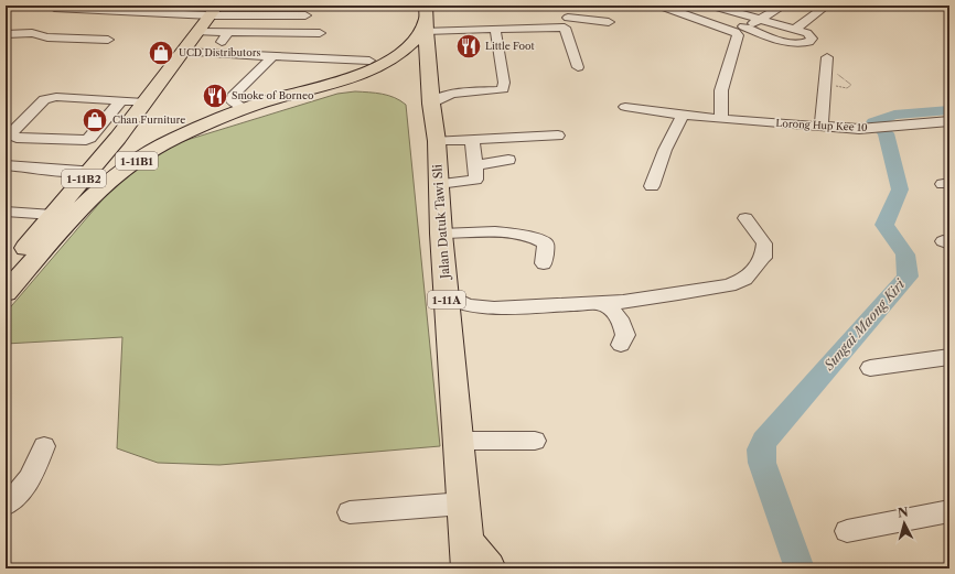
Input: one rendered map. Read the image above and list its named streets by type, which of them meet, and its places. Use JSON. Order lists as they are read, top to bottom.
{
  "streets": {
    "highway": [
      "1-11B1",
      "1-11B2",
      "Jalan Datuk Tawi Sli",
      "1-11A"
    ],
    "street": ["Lorong Hup Kee 10"]
  },
  "crossings": [
    ["1-11B1", "1-11B2"],
    ["1-11B1", "Jalan Datuk Tawi Sli"]
  ],
  "water": ["Sungai Maong Kiri"],
  "places": {
    "restaurant": ["Little Foot", "Smoke of Borneo"],
    "shop": ["UCD Distributors", "Chan Furniture"]
  },
  "north": "top"
}
